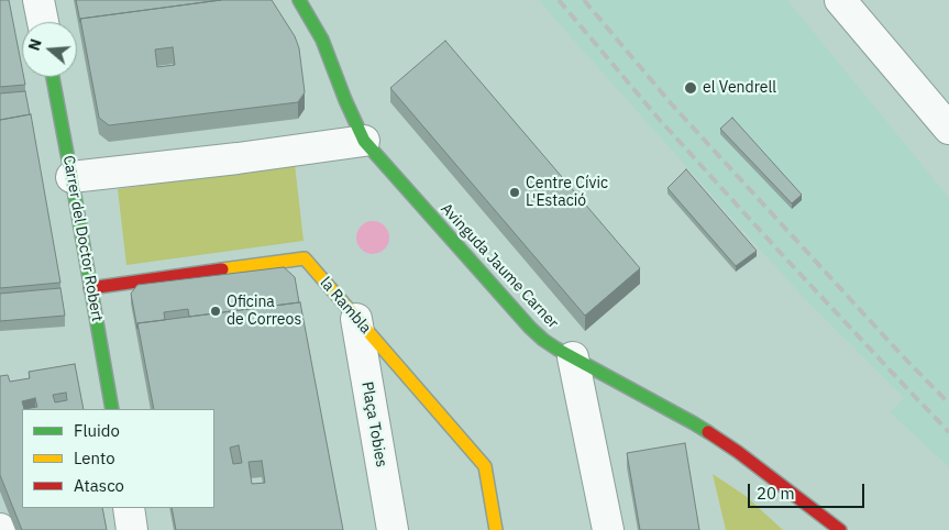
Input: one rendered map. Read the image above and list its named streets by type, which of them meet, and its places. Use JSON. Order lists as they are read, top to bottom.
{
  "streets": {
    "street": [
      "Carrer del Doctor Robert",
      "Avinguda Jaume Carner",
      "la Rambla",
      "Plaça Tobies"
    ]
  },
  "crossings": [
    ["Carrer del Doctor Robert", "la Rambla"],
    ["la Rambla", "Plaça Tobies"]
  ],
  "places": ["el Vendrell", "Centre Cívic L'Estació", "Oficina de Correos"],
  "legend": ["Fluido", "Lento", "Atasco"],
  "scale_bar": "20 m",
  "north": "left"
}
